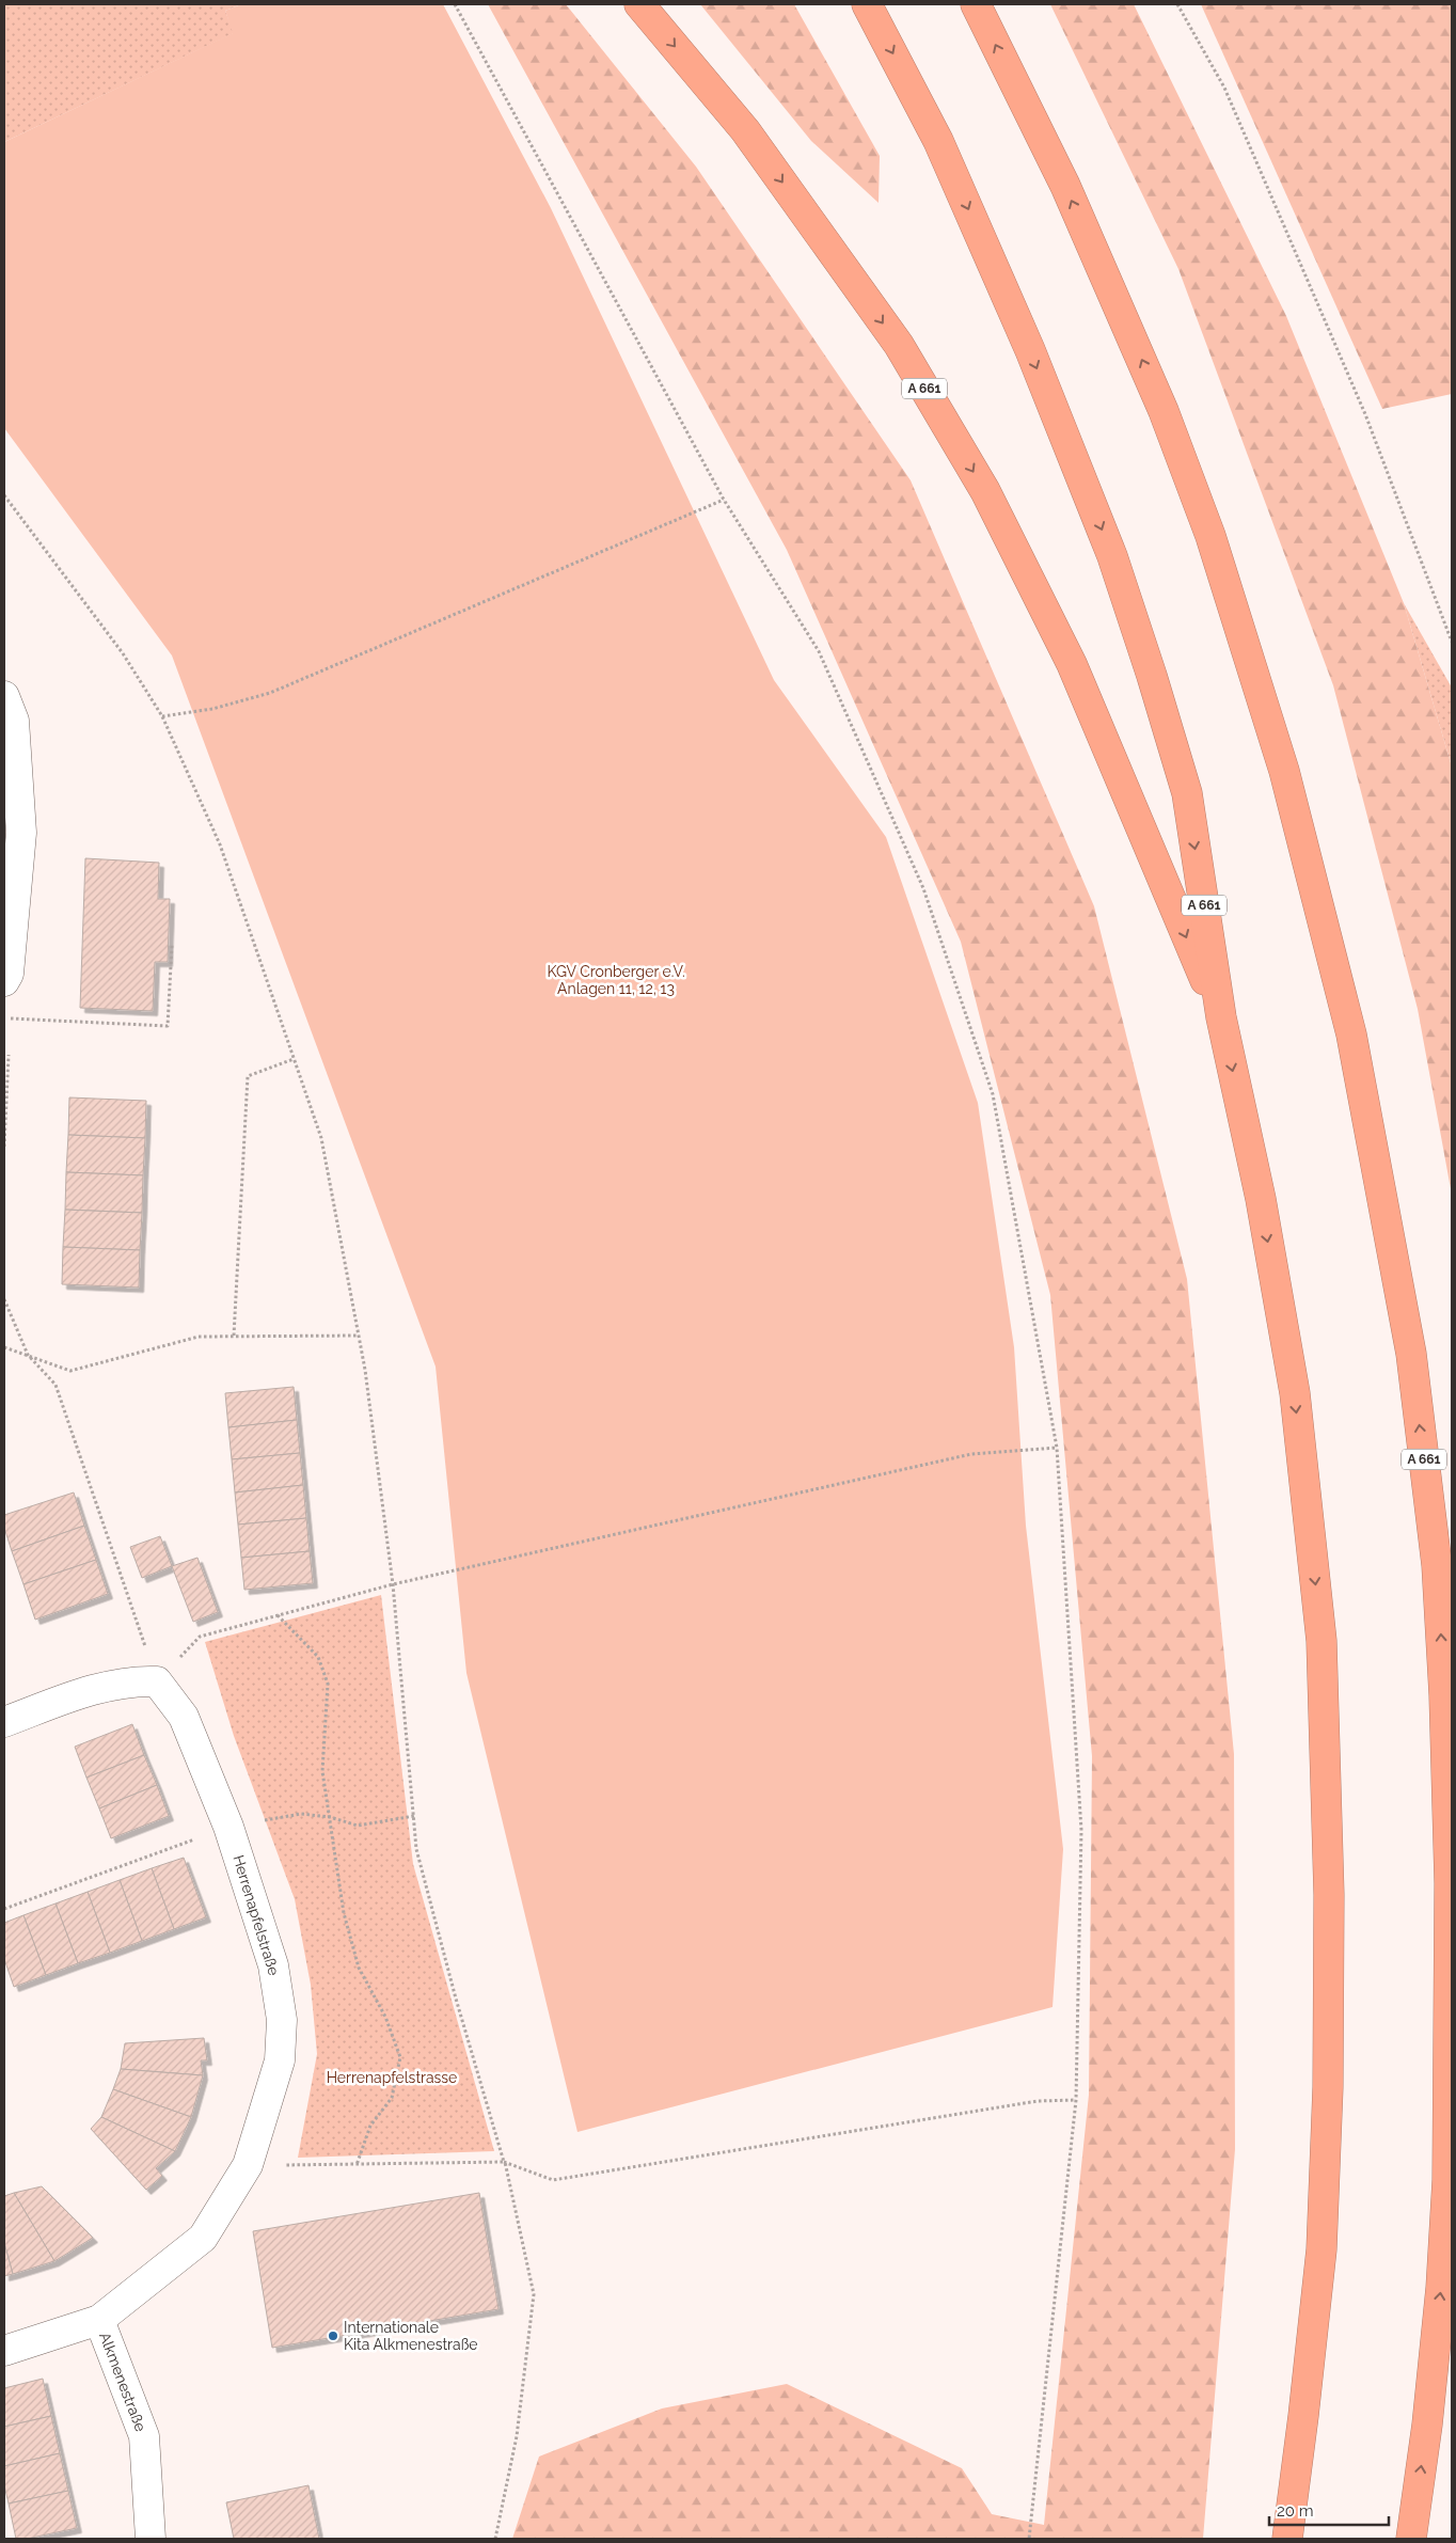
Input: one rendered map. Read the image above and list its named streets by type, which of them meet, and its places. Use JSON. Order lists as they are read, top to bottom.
{
  "streets": {
    "highway": ["A 661"],
    "street": ["Herrenapfelstraße", "Alkmenestraße"]
  },
  "crossings": [
    ["Herrenapfelstraße", "Alkmenestraße"]
  ],
  "parks": ["KGV Cronberger e.V. Anlagen 11, 12, 13", "Herrenapfelstrasse"],
  "places": ["Internationale Kita Alkmenestraße"],
  "scale_bar": "20 m"
}
